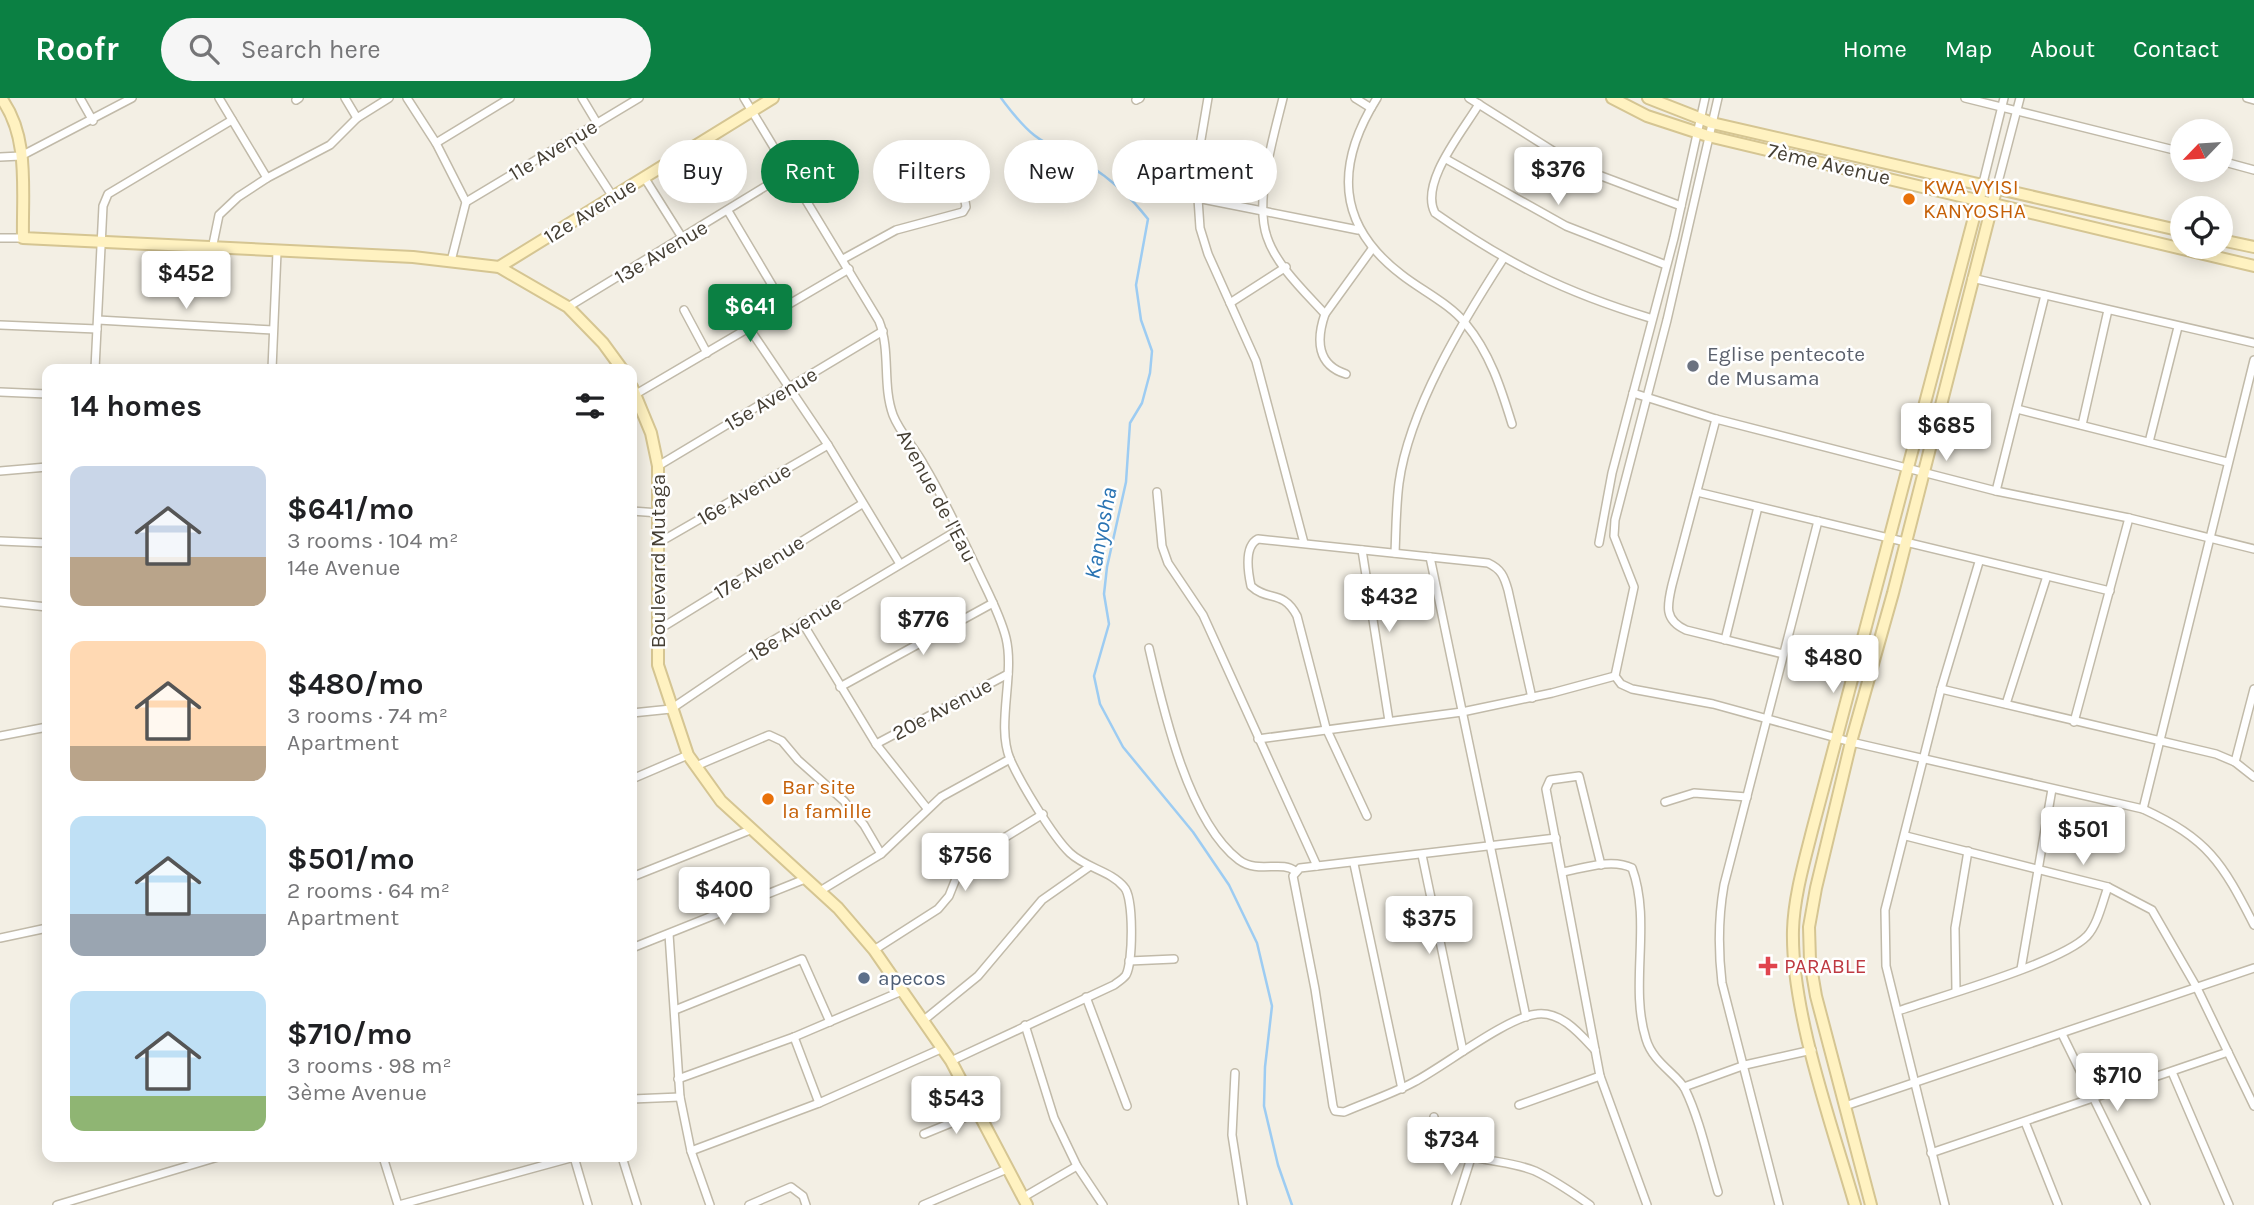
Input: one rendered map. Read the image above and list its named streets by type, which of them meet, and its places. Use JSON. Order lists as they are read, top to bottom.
{
  "streets": {
    "street": [
      "11e Avenue",
      "7ème Avenue",
      "12e Avenue",
      "13e Avenue",
      "15e Avenue",
      "16e Avenue",
      "Avenue de l'Eau",
      "Boulevard Mutaga",
      "17e Avenue",
      "18e Avenue",
      "20e Avenue"
    ]
  },
  "crossings": [
    ["12e Avenue", "Avenue de l'Eau"],
    ["15e Avenue", "Avenue de l'Eau"],
    ["15e Avenue", "Boulevard Mutaga"],
    ["16e Avenue", "Boulevard Mutaga"],
    ["Avenue de l'Eau", "18e Avenue"],
    ["Avenue de l'Eau", "20e Avenue"],
    ["Boulevard Mutaga", "17e Avenue"],
    ["Boulevard Mutaga", "18e Avenue"]
  ],
  "water": ["Kanyosha"],
  "places": {
    "other": [
      "KWA VYISI KANYOSHA",
      "Eglise pentecote de Musama",
      "Bar site la famille",
      "apecos"
    ],
    "health": ["PARABLE"]
  },
  "north": "bottom left",
  "page": {
    "header": "Roofr",
    "search": "Search here",
    "nav": [
      "Home",
      "Map",
      "About",
      "Contact"
    ],
    "chip": [
      "Buy",
      "Rent",
      "Filters",
      "New",
      "Apartment"
    ],
    "price": [
      "$376",
      "$452",
      "$641",
      "$685",
      "$432",
      "$776",
      "$480",
      "$501",
      "$756",
      "$400",
      "$375",
      "$710",
      "$543",
      "$734"
    ],
    "heading": "14 homes",
    "list": [
      {
        "name": "$641/mo",
        "note": "3 rooms · 104 m² · 14e Avenue"
      },
      {
        "name": "$480/mo",
        "note": "3 rooms · 74 m² · Apartment"
      },
      {
        "name": "$501/mo",
        "note": "2 rooms · 64 m² · Apartment"
      },
      {
        "name": "$710/mo",
        "note": "3 rooms · 98 m² · 3ème Avenue"
      }
    ]
  }
}
